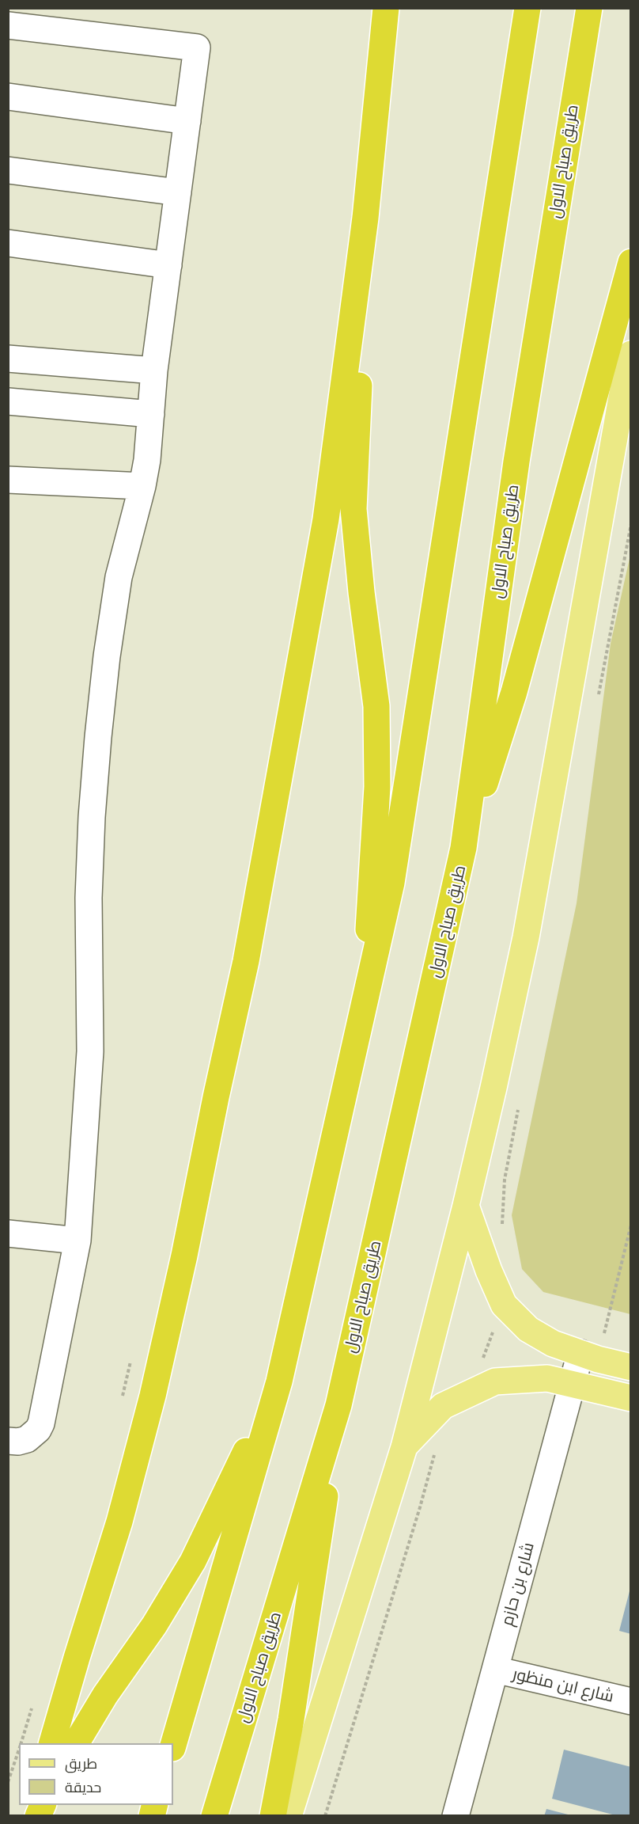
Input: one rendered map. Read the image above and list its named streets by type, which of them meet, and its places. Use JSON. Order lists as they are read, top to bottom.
{
  "streets": {
    "highway": ["طريق صباح الاول"],
    "street": ["شارع بن حازم", "شارع ابن منظور"]
  },
  "crossings": [
    ["شارع بن حازم", "شارع ابن منظور"]
  ],
  "legend": ["طريق", "حديقة"]
}
